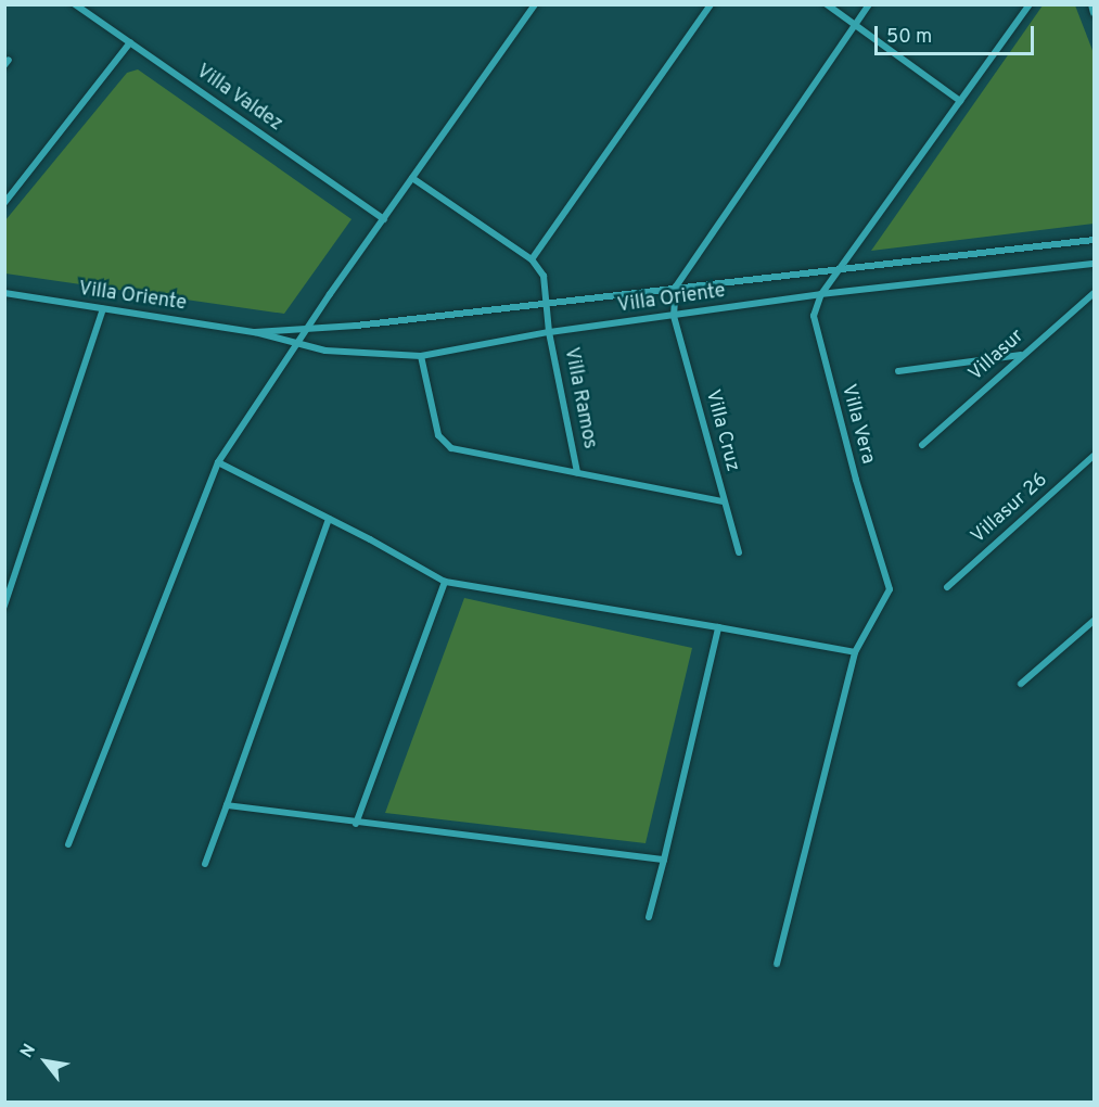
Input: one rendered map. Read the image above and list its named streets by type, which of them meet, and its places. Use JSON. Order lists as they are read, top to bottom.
{
  "streets": {
    "street": [
      "Villa Valdez",
      "Villa Oriente",
      "Villasur",
      "Villa Ramos",
      "Villa Vera",
      "Villa Cruz",
      "Villasur 26"
    ]
  },
  "crossings": [
    ["Villa Oriente", "Villa Ramos"],
    ["Villa Oriente", "Villa Vera"],
    ["Villa Oriente", "Villa Cruz"]
  ],
  "scale_bar": "50 m",
  "north": "top left"
}
